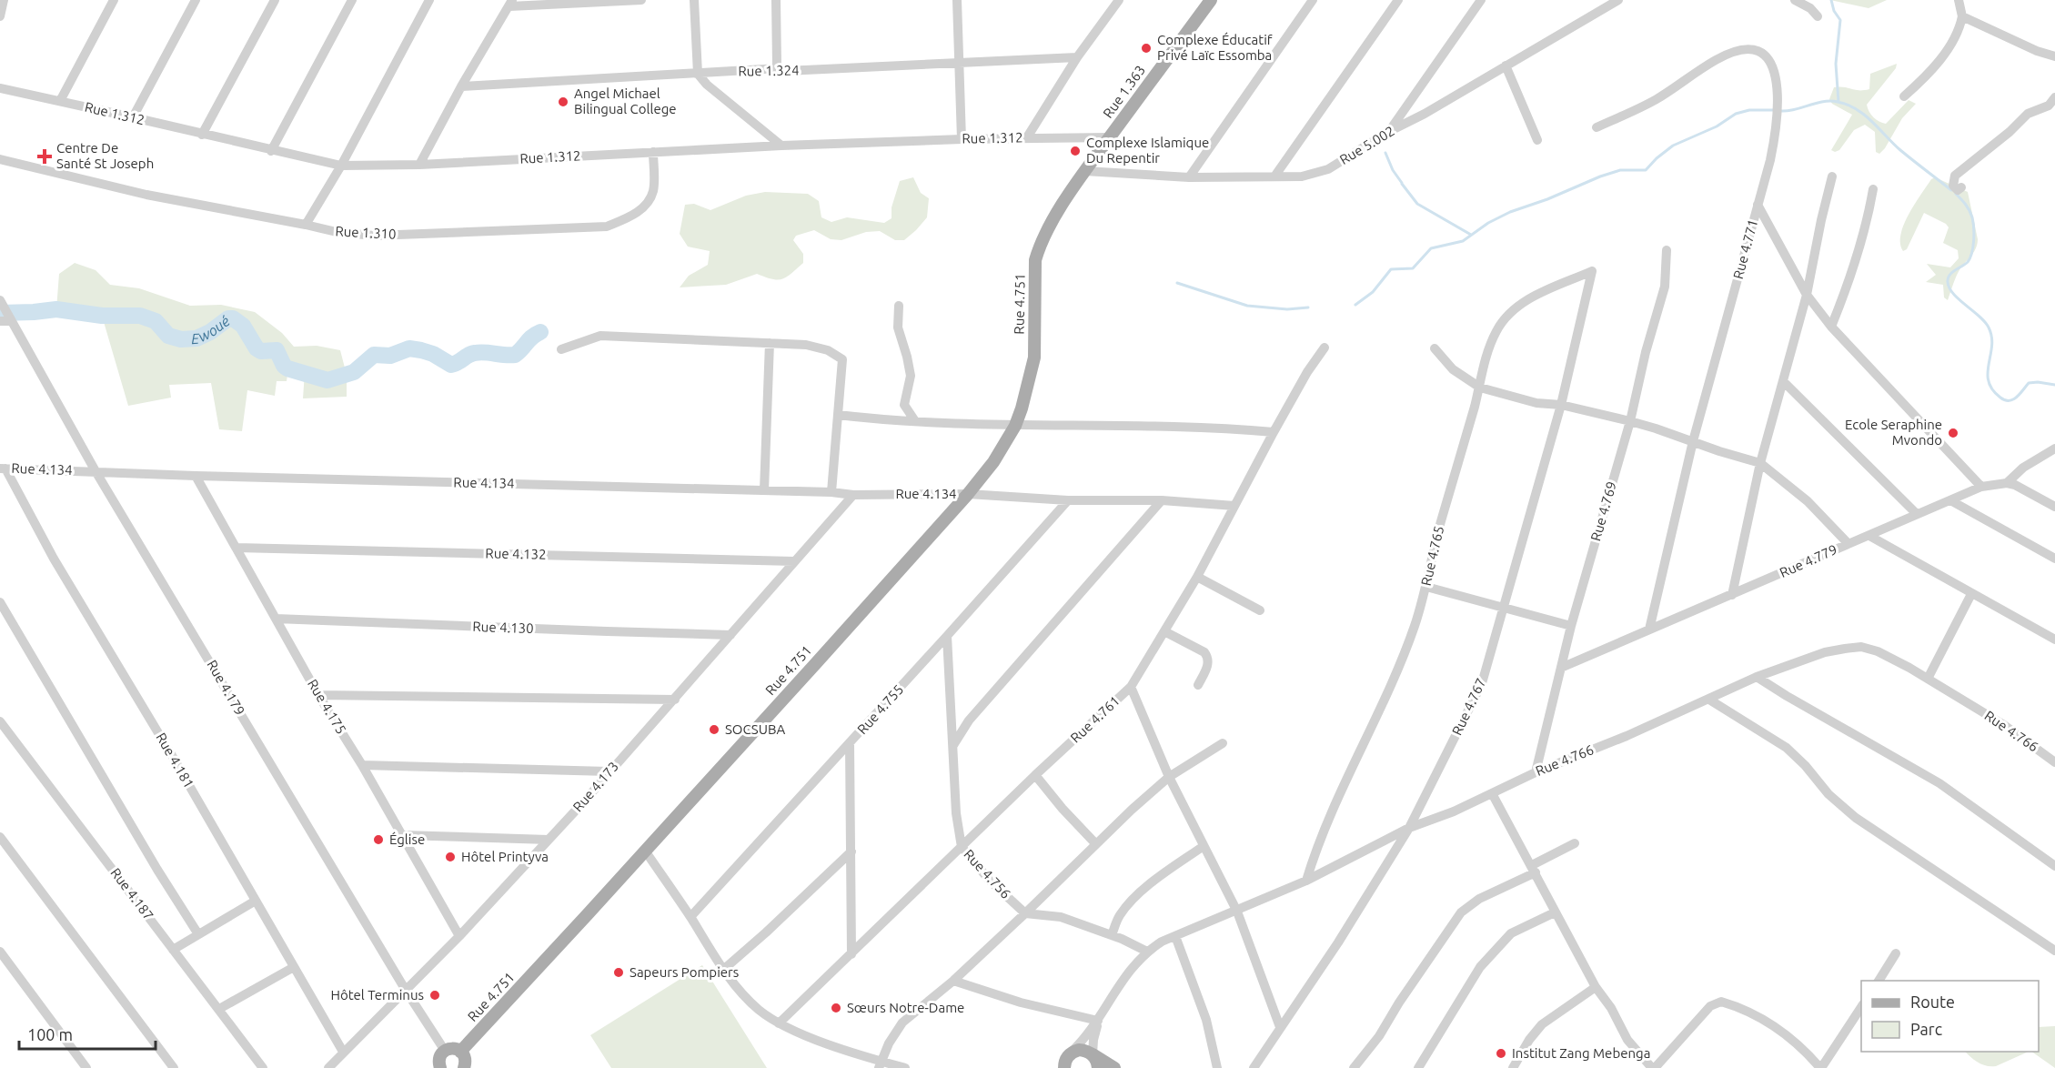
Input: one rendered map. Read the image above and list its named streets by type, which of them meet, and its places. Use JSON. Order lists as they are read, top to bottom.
{
  "streets": {
    "main road": ["Rue 1.363", "Rue 4.751"],
    "street": [
      "Rue 1.324",
      "Rue 1.312",
      "Rue 5.002",
      "Rue 1.310",
      "Rue 4.771",
      "Rue 4.134",
      "Rue 4.769",
      "Rue 4.132",
      "Rue 4.765",
      "Rue 4.779",
      "Rue 4.130",
      "Rue 4.179",
      "Rue 4.175",
      "Rue 4.767",
      "Rue 4.755",
      "Rue 4.761",
      "Rue 4.766",
      "Rue 4.181",
      "Rue 4.173",
      "Rue 4.756",
      "Rue 4.187"
    ]
  },
  "crossings": [
    ["Rue 1.363", "Rue 1.312"],
    ["Rue 1.363", "Rue 5.002"],
    ["Rue 1.363", "Rue 4.751"],
    ["Rue 1.312", "Rue 1.310"],
    ["Rue 4.771", "Rue 4.779"],
    ["Rue 4.751", "Rue 4.134"],
    ["Rue 4.134", "Rue 4.179"],
    ["Rue 4.134", "Rue 4.175"],
    ["Rue 4.134", "Rue 4.755"],
    ["Rue 4.134", "Rue 4.761"],
    ["Rue 4.134", "Rue 4.181"],
    ["Rue 4.134", "Rue 4.173"],
    ["Rue 4.769", "Rue 4.779"],
    ["Rue 4.769", "Rue 4.766"],
    ["Rue 4.132", "Rue 4.175"],
    ["Rue 4.132", "Rue 4.173"],
    ["Rue 4.765", "Rue 4.767"],
    ["Rue 4.765", "Rue 4.766"],
    ["Rue 4.130", "Rue 4.175"],
    ["Rue 4.130", "Rue 4.173"],
    ["Rue 4.179", "Rue 4.173"],
    ["Rue 4.175", "Rue 4.173"],
    ["Rue 4.767", "Rue 4.766"],
    ["Rue 4.755", "Rue 4.756"],
    ["Rue 4.761", "Rue 4.756"],
    ["Rue 4.181", "Rue 4.173"]
  ],
  "water": ["Ewoué"],
  "places": {
    "other": [
      "Complexe Éducatif Privé Laïc Essomba",
      "Angel Michael Bilingual College",
      "Complexe Islamique Du Repentir",
      "Ecole Seraphine Mvondo",
      "SOCSUBA",
      "Église",
      "Hôtel Printyva",
      "Sapeurs Pompiers",
      "Hôtel Terminus",
      "Sœurs Notre-Dame",
      "Institut Zang Mebenga"
    ],
    "health": ["Centre De Santé St Joseph"]
  },
  "legend": ["Route", "Parc"],
  "scale_bar": "100 m"
}
